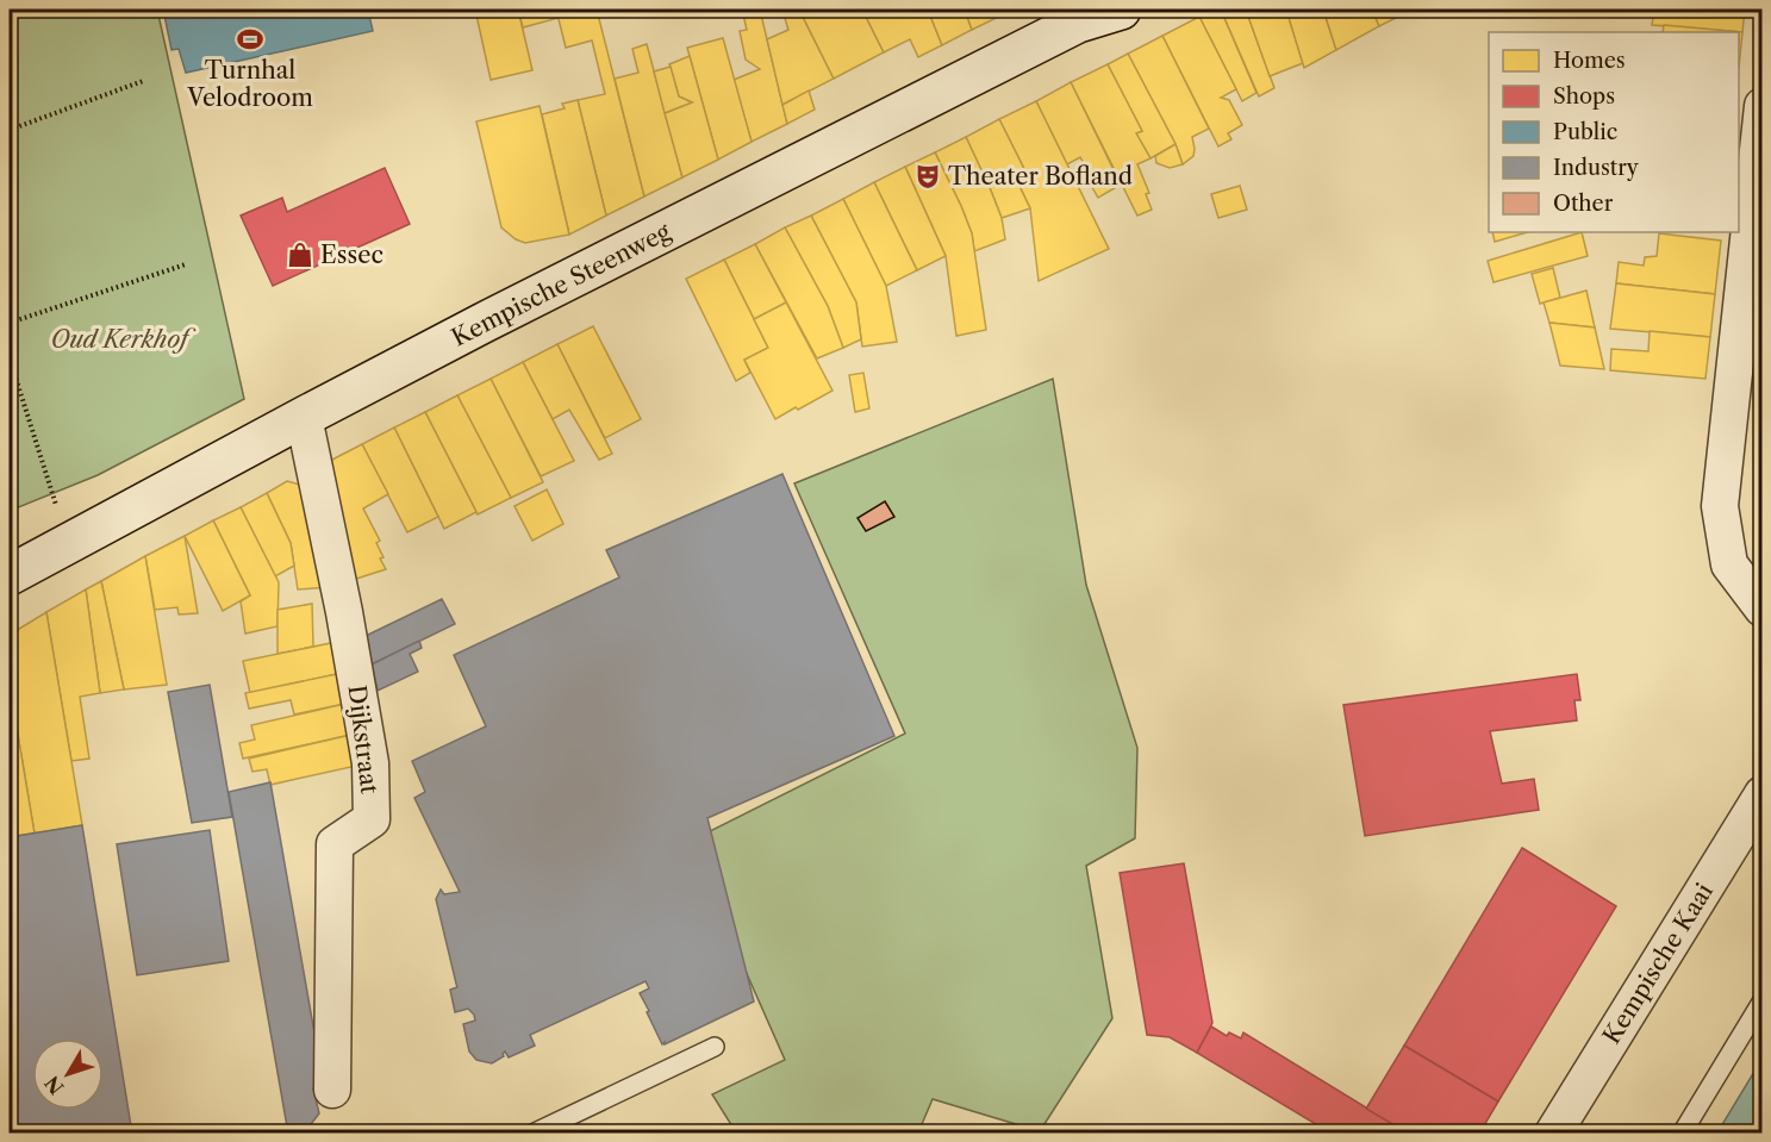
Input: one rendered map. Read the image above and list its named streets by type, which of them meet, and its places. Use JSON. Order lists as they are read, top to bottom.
{
  "streets": {
    "main road": ["Kempische Steenweg"],
    "street": ["Dijkstraat", "Kempische Kaai"]
  },
  "crossings": [
    ["Kempische Steenweg", "Dijkstraat"]
  ],
  "parks": ["Oud Kerkhof"],
  "places": {
    "sports": ["Turnhal Velodroom"],
    "theatre": ["Theater Bofland"],
    "shop": ["Essec"]
  },
  "legend": [
    "Homes",
    "Shops",
    "Public",
    "Industry",
    "Other"
  ],
  "north": "bottom left"
}
